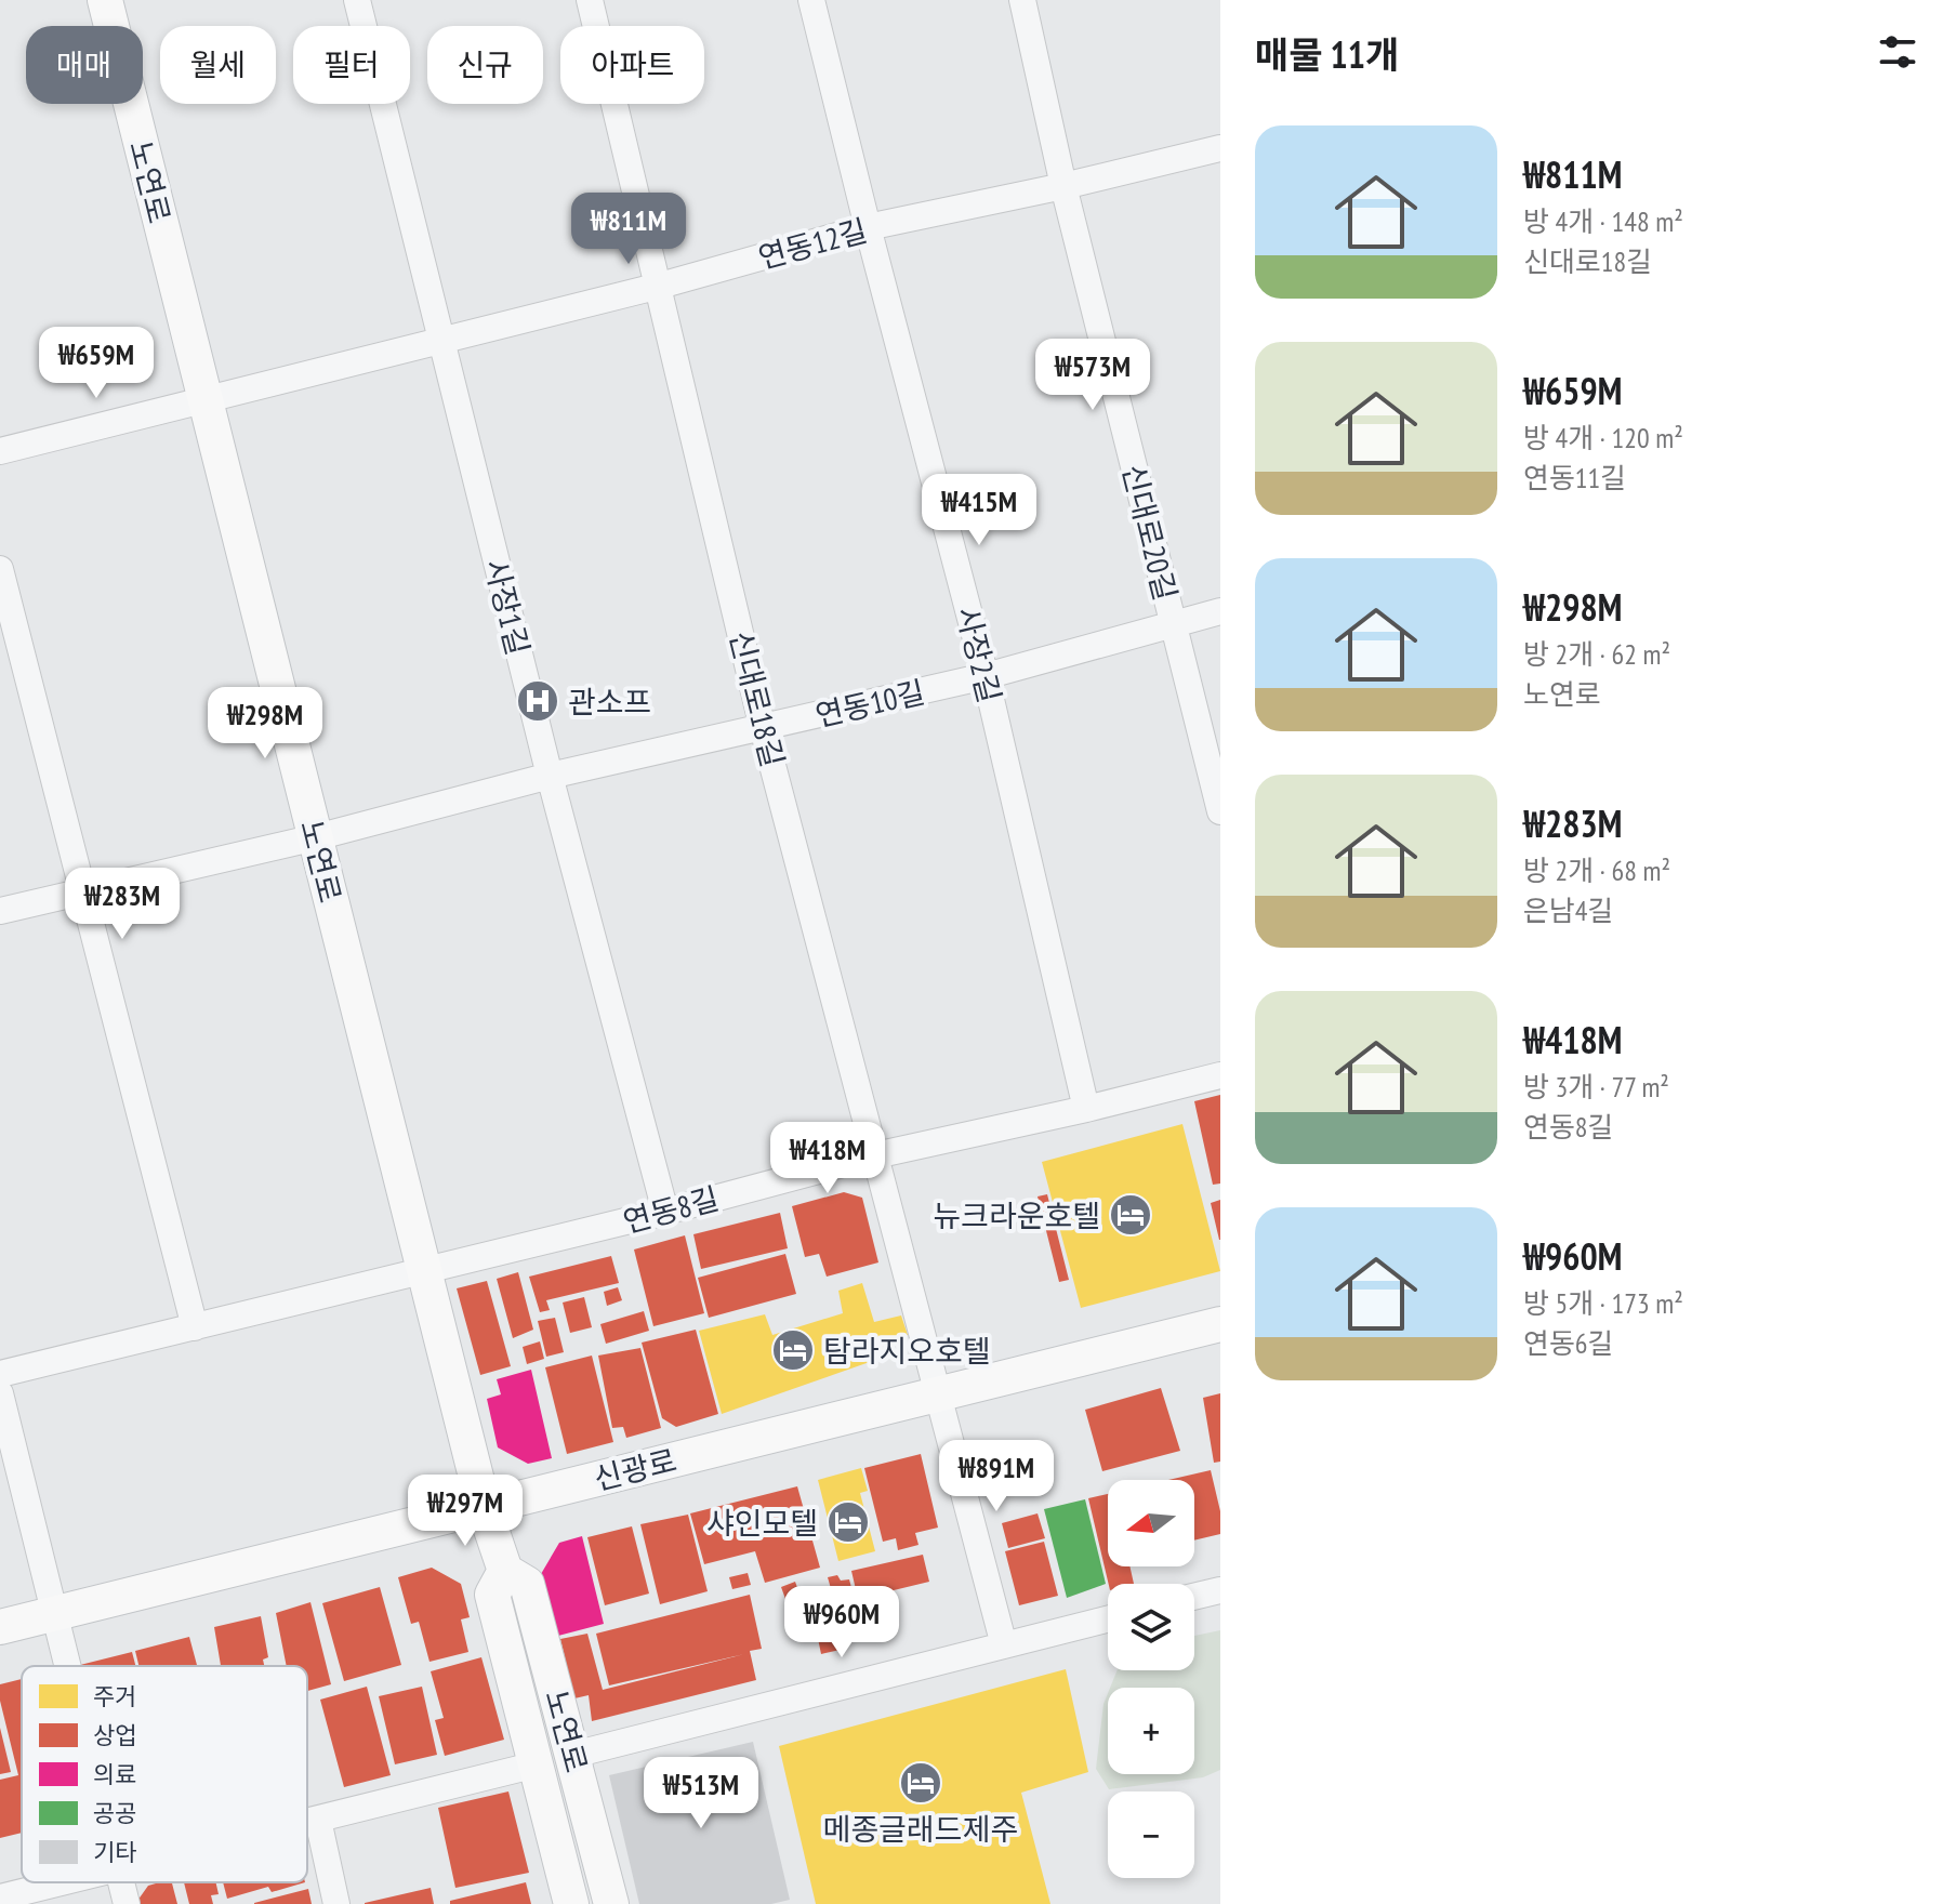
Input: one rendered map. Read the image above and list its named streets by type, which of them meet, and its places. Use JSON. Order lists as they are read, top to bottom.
{
  "streets": {
    "main road": ["노연로", "신광로"],
    "street": [
      "연동12길",
      "신대로20길",
      "사장1길",
      "사장2길",
      "신대로18길",
      "연동10길",
      "연동8길"
    ]
  },
  "crossings": [
    ["노연로", "연동12길"],
    ["노연로", "연동10길"],
    ["노연로", "연동8길"],
    ["노연로", "신광로"],
    ["연동12길", "신대로20길"],
    ["연동12길", "사장1길"],
    ["연동12길", "사장2길"],
    ["연동12길", "신대로18길"],
    ["신대로20길", "연동10길"],
    ["사장1길", "연동10길"],
    ["사장1길", "연동8길"],
    ["사장2길", "연동10길"],
    ["사장2길", "연동8길"],
    ["신대로18길", "연동10길"],
    ["신대로18길", "연동8길"],
    ["신대로18길", "신광로"]
  ],
  "places": {
    "hospital": ["관소프"],
    "hotel": [
      "뉴크라운호텔",
      "탐라지오호텔",
      "샤인모텔",
      "메종글래드제주"
    ]
  },
  "legend": [
    "주거",
    "상업",
    "의료",
    "공공",
    "기타"
  ],
  "north": "left",
  "page": {
    "heading": "매물 11개",
    "chip": [
      "매매",
      "월세",
      "필터",
      "신규",
      "아파트"
    ],
    "list": [
      {
        "name": "₩811M",
        "note": "방 4개 · 148 m² · 신대로18길"
      },
      {
        "name": "₩659M",
        "note": "방 4개 · 120 m² · 연동11길"
      },
      {
        "name": "₩298M",
        "note": "방 2개 · 62 m² · 노연로"
      },
      {
        "name": "₩283M",
        "note": "방 2개 · 68 m² · 은남4길"
      },
      {
        "name": "₩418M",
        "note": "방 3개 · 77 m² · 연동8길"
      },
      {
        "name": "₩960M",
        "note": "방 5개 · 173 m² · 연동6길"
      }
    ],
    "price": [
      "₩811M",
      "₩659M",
      "₩573M",
      "₩415M",
      "₩298M",
      "₩283M",
      "₩418M",
      "₩891M",
      "₩297M",
      "₩960M",
      "₩513M"
    ],
    "map_buttons": ["+", "−"]
  }
}
